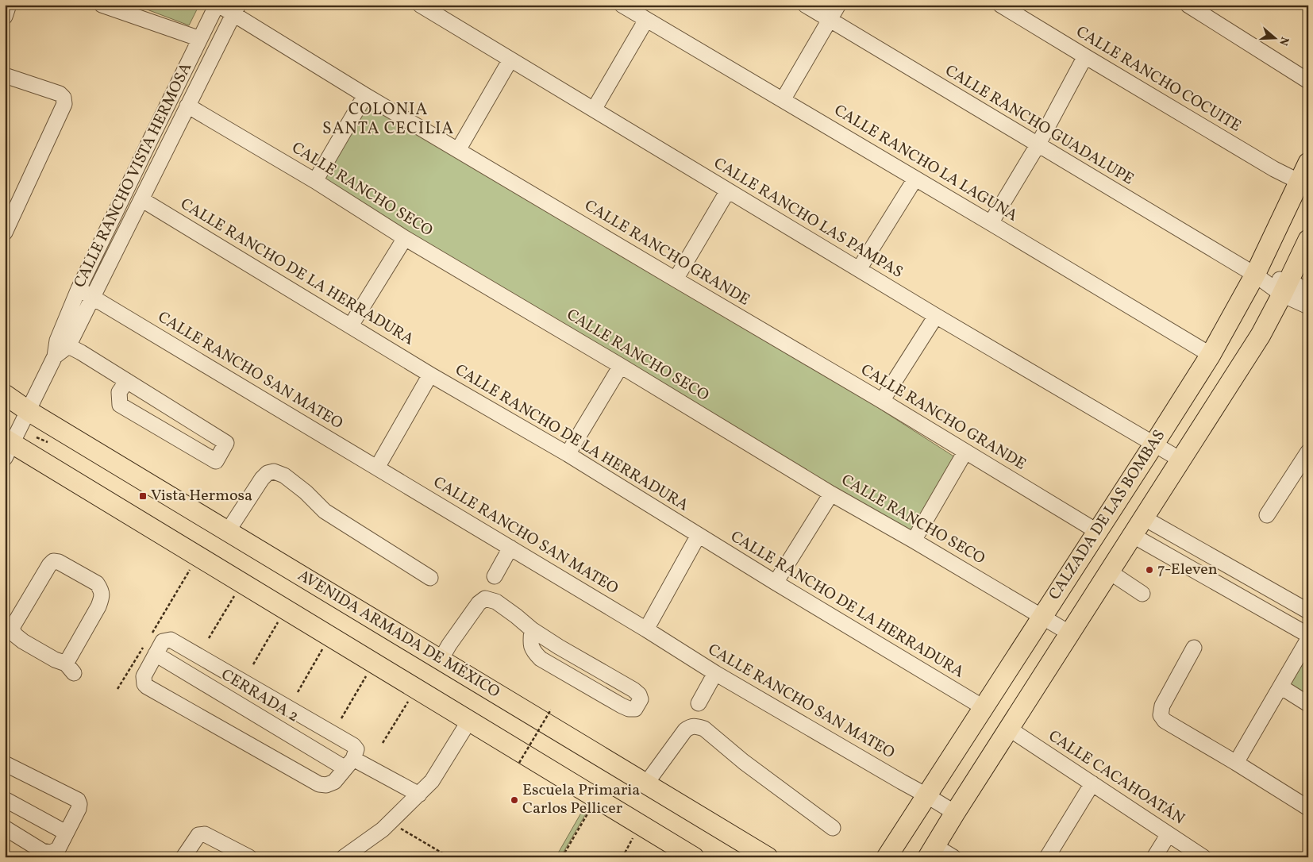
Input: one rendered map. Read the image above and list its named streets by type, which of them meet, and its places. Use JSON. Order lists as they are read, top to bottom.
{
  "streets": {
    "main road": ["CALZADA DE LAS BOMBAS", "AVENIDA ARMADA DE MÉXICO"],
    "street": [
      "CALLE RANCHO COCUITE",
      "CALLE RANCHO GUADALUPE",
      "CALLE RANCHO LA LAGUNA",
      "CALLE RANCHO VISTA HERMOSA",
      "CALLE RANCHO SECO",
      "CALLE RANCHO LAS PAMPAS",
      "CALLE RANCHO GRANDE",
      "CALLE RANCHO DE LA HERRADURA",
      "CALLE RANCHO SAN MATEO",
      "CERRADA 2",
      "CALLE CACAHOATÁN"
    ]
  },
  "crossings": [
    ["CALLE RANCHO COCUITE", "CALZADA DE LAS BOMBAS"],
    ["CALLE RANCHO GUADALUPE", "CALZADA DE LAS BOMBAS"],
    ["CALLE RANCHO LA LAGUNA", "CALZADA DE LAS BOMBAS"],
    ["CALLE RANCHO VISTA HERMOSA", "CALLE RANCHO SECO"],
    ["CALLE RANCHO VISTA HERMOSA", "CALLE RANCHO GRANDE"],
    ["CALLE RANCHO VISTA HERMOSA", "CALLE RANCHO DE LA HERRADURA"],
    ["CALLE RANCHO VISTA HERMOSA", "CALLE RANCHO SAN MATEO"],
    ["CALLE RANCHO VISTA HERMOSA", "AVENIDA ARMADA DE MÉXICO"],
    ["CALLE RANCHO SECO", "CALZADA DE LAS BOMBAS"],
    ["CALLE RANCHO LAS PAMPAS", "CALZADA DE LAS BOMBAS"],
    ["CALLE RANCHO GRANDE", "CALZADA DE LAS BOMBAS"],
    ["CALLE RANCHO DE LA HERRADURA", "CALZADA DE LAS BOMBAS"],
    ["CALLE RANCHO SAN MATEO", "CALZADA DE LAS BOMBAS"],
    ["CALZADA DE LAS BOMBAS", "CALLE CACAHOATÁN"]
  ],
  "districts": ["COLONIA SANTA CECILIA"],
  "places": {
    "transit": ["Vista Hermosa"],
    "other": ["7-Eleven", "Escuela Primaria Carlos Pellicer"]
  },
  "north": "right"
}
